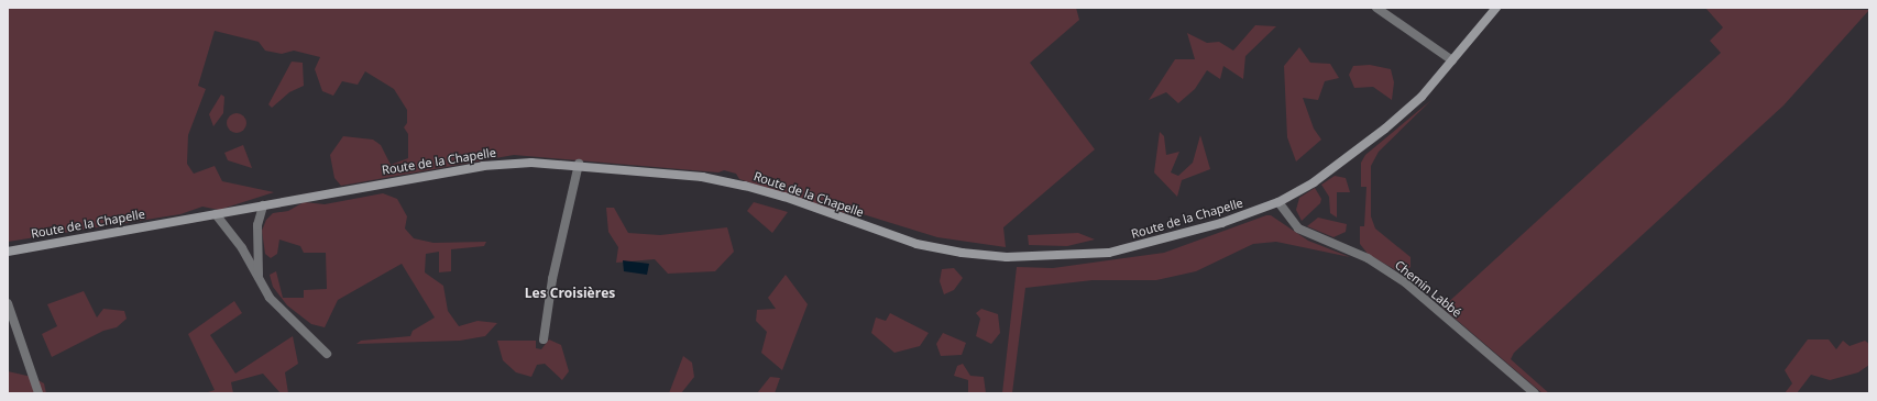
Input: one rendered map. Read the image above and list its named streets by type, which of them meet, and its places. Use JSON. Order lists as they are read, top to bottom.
{
  "streets": {
    "main road": ["Route de la Chapelle"],
    "street": ["Chemin Labbé"]
  },
  "crossings": [
    ["Route de la Chapelle", "Chemin Labbé"]
  ],
  "districts": ["Les Croisières"]
}
